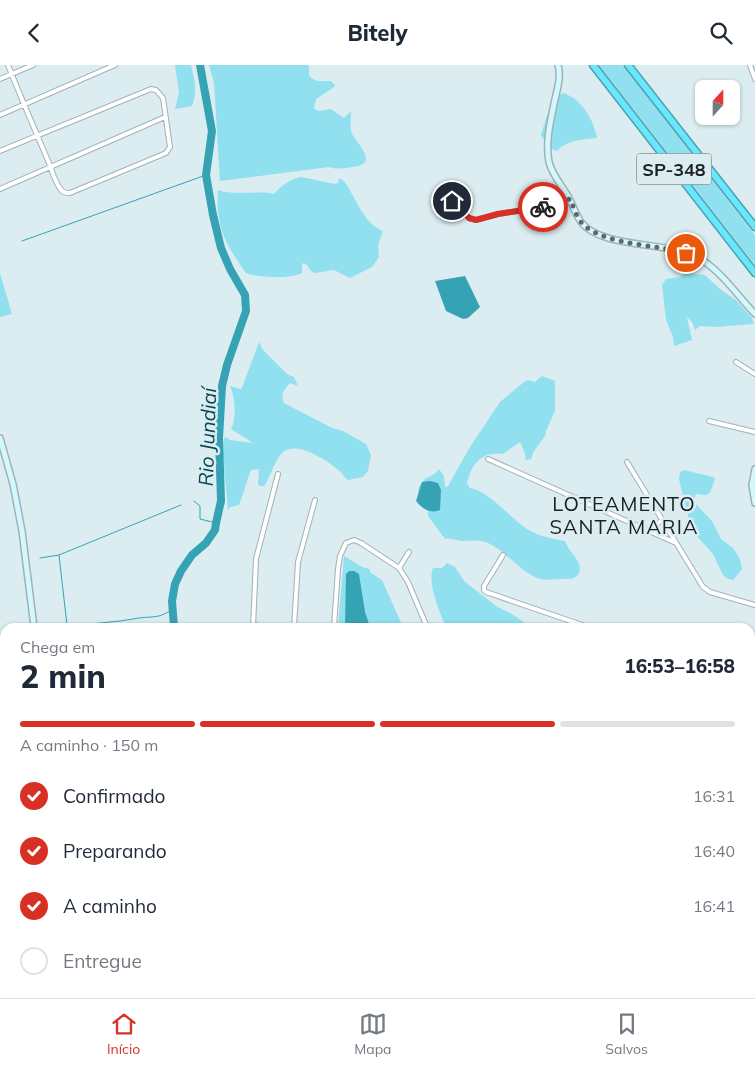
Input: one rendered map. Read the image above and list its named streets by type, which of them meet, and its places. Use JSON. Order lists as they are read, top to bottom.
{
  "streets": {
    "highway": ["SP-348"]
  },
  "districts": ["LOTEAMENTO SANTA MARIA"],
  "water": ["Rio Jundiaí"],
  "north": "top",
  "page": {
    "header": "Bitely",
    "heading": ["2 min", "Chega em", "16:53–16:58"],
    "bar": "A caminho · 150 m",
    "list": [
      ["Confirmado", "16:31"],
      ["Preparando", "16:40"],
      ["A caminho", "16:41"],
      "Entregue"
    ],
    "tabs": ["Início", "Mapa", "Salvos"]
  }
}
